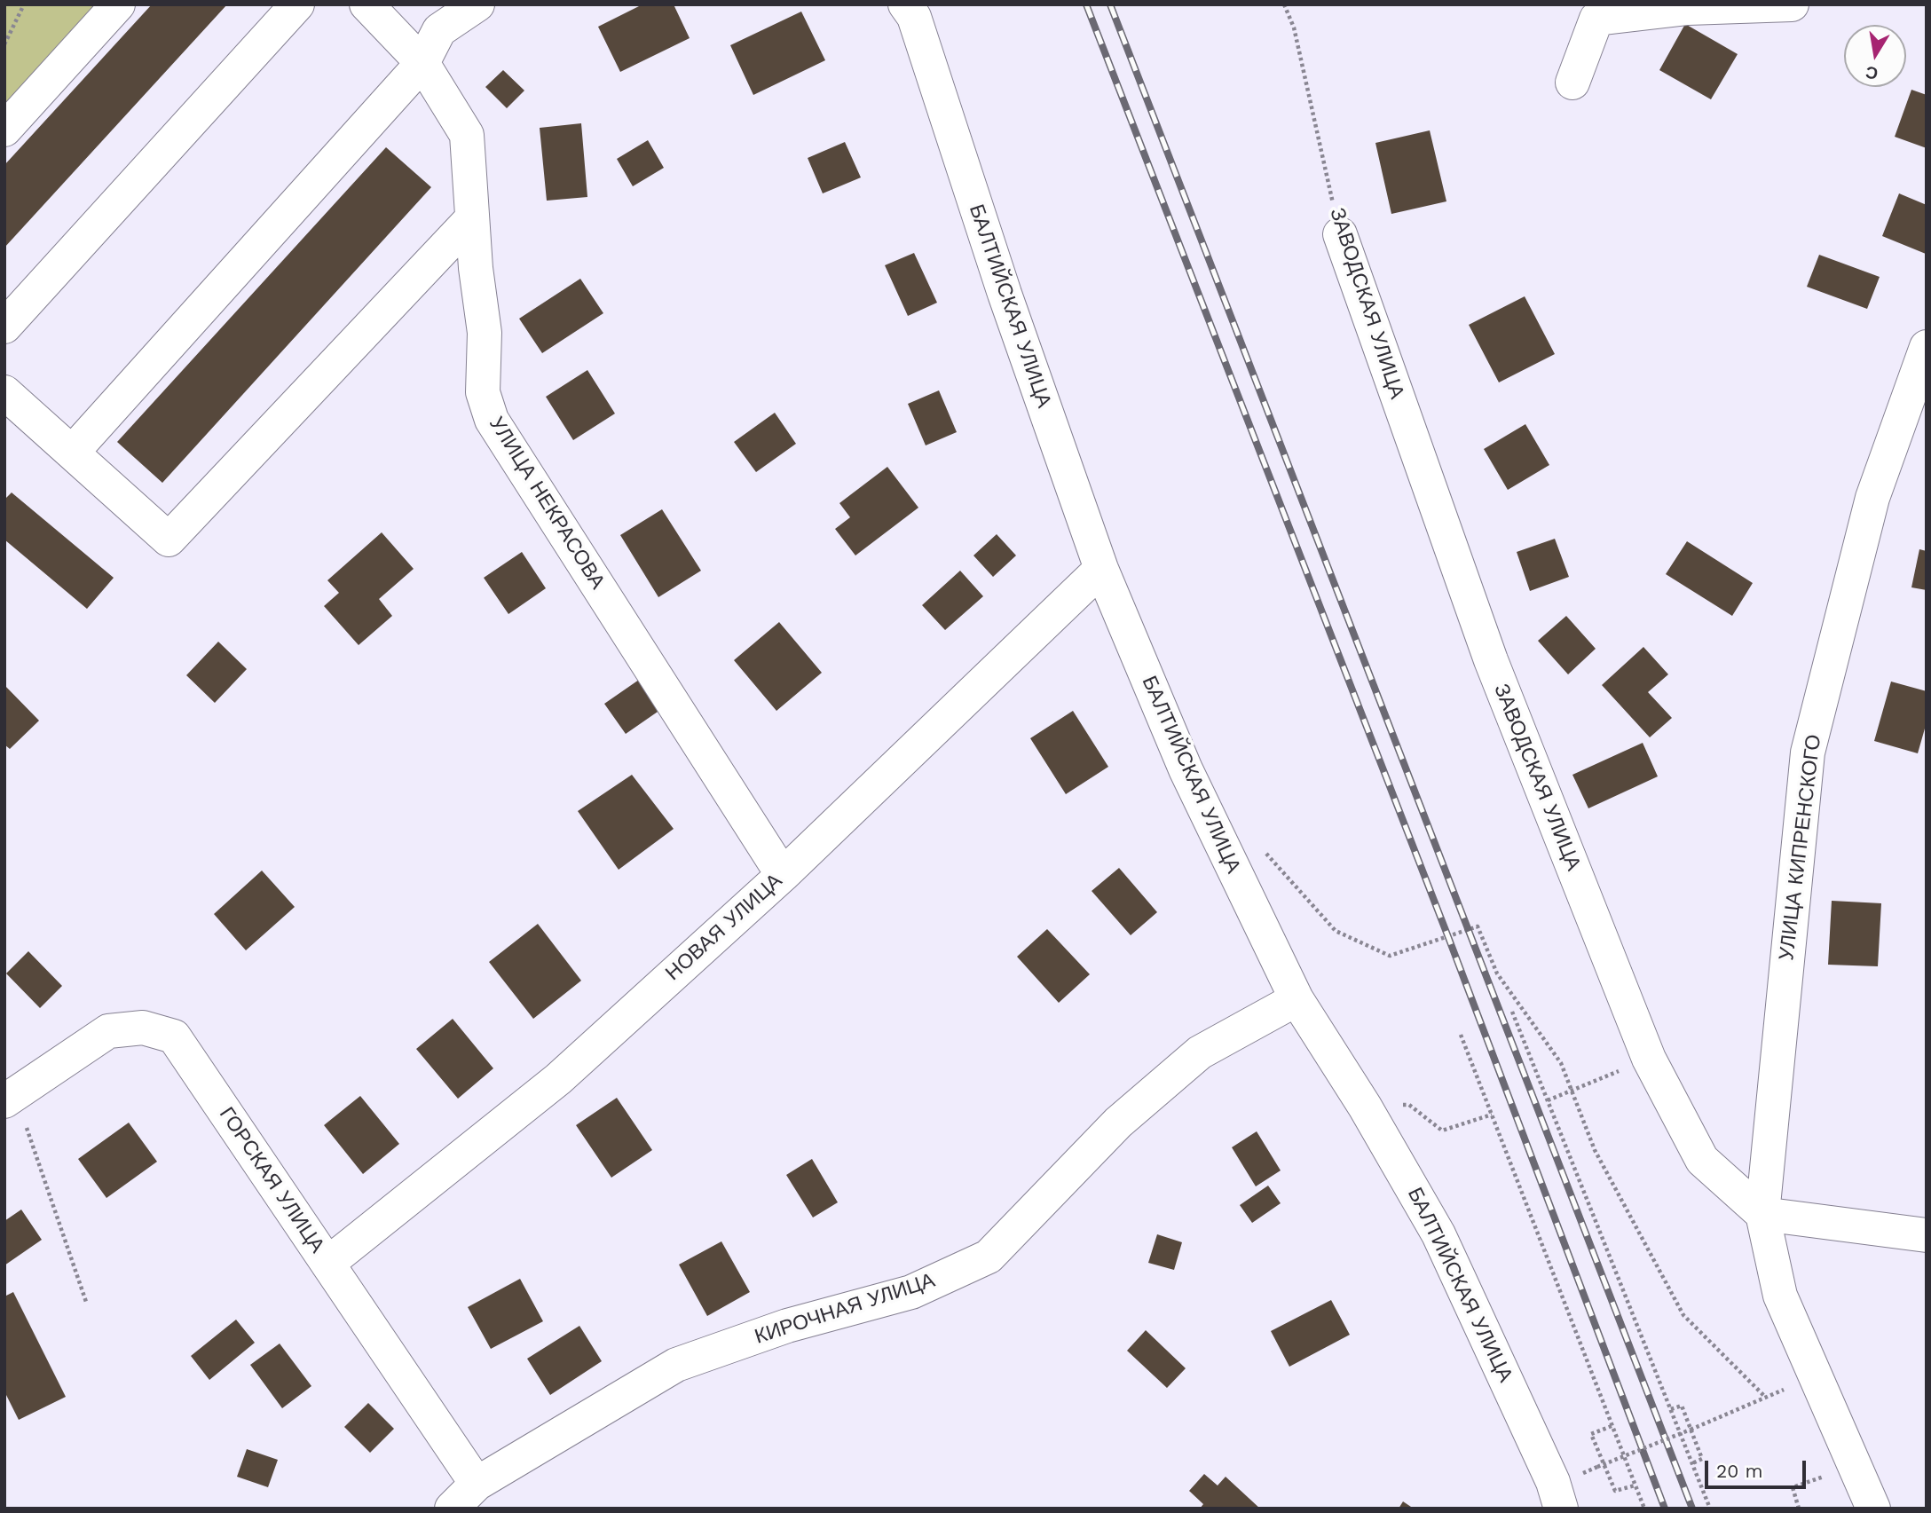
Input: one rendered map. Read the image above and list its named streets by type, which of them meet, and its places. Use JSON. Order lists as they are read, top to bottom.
{
  "streets": {
    "street": [
      "ЗАВОДСКАЯ УЛИЦА",
      "БАЛТИЙСКАЯ УЛИЦА",
      "УЛИЦА НЕКРАСОВА",
      "УЛИЦА КИПРЕНСКОГО",
      "НОВАЯ УЛИЦА",
      "ГОРСКАЯ УЛИЦА",
      "КИРОЧНАЯ УЛИЦА"
    ]
  },
  "crossings": [
    ["ЗАВОДСКАЯ УЛИЦА", "УЛИЦА КИПРЕНСКОГО"],
    ["БАЛТИЙСКАЯ УЛИЦА", "НОВАЯ УЛИЦА"],
    ["БАЛТИЙСКАЯ УЛИЦА", "КИРОЧНАЯ УЛИЦА"],
    ["УЛИЦА НЕКРАСОВА", "НОВАЯ УЛИЦА"],
    ["НОВАЯ УЛИЦА", "ГОРСКАЯ УЛИЦА"],
    ["ГОРСКАЯ УЛИЦА", "КИРОЧНАЯ УЛИЦА"]
  ],
  "scale_bar": "20 m",
  "north": "bottom"
}
